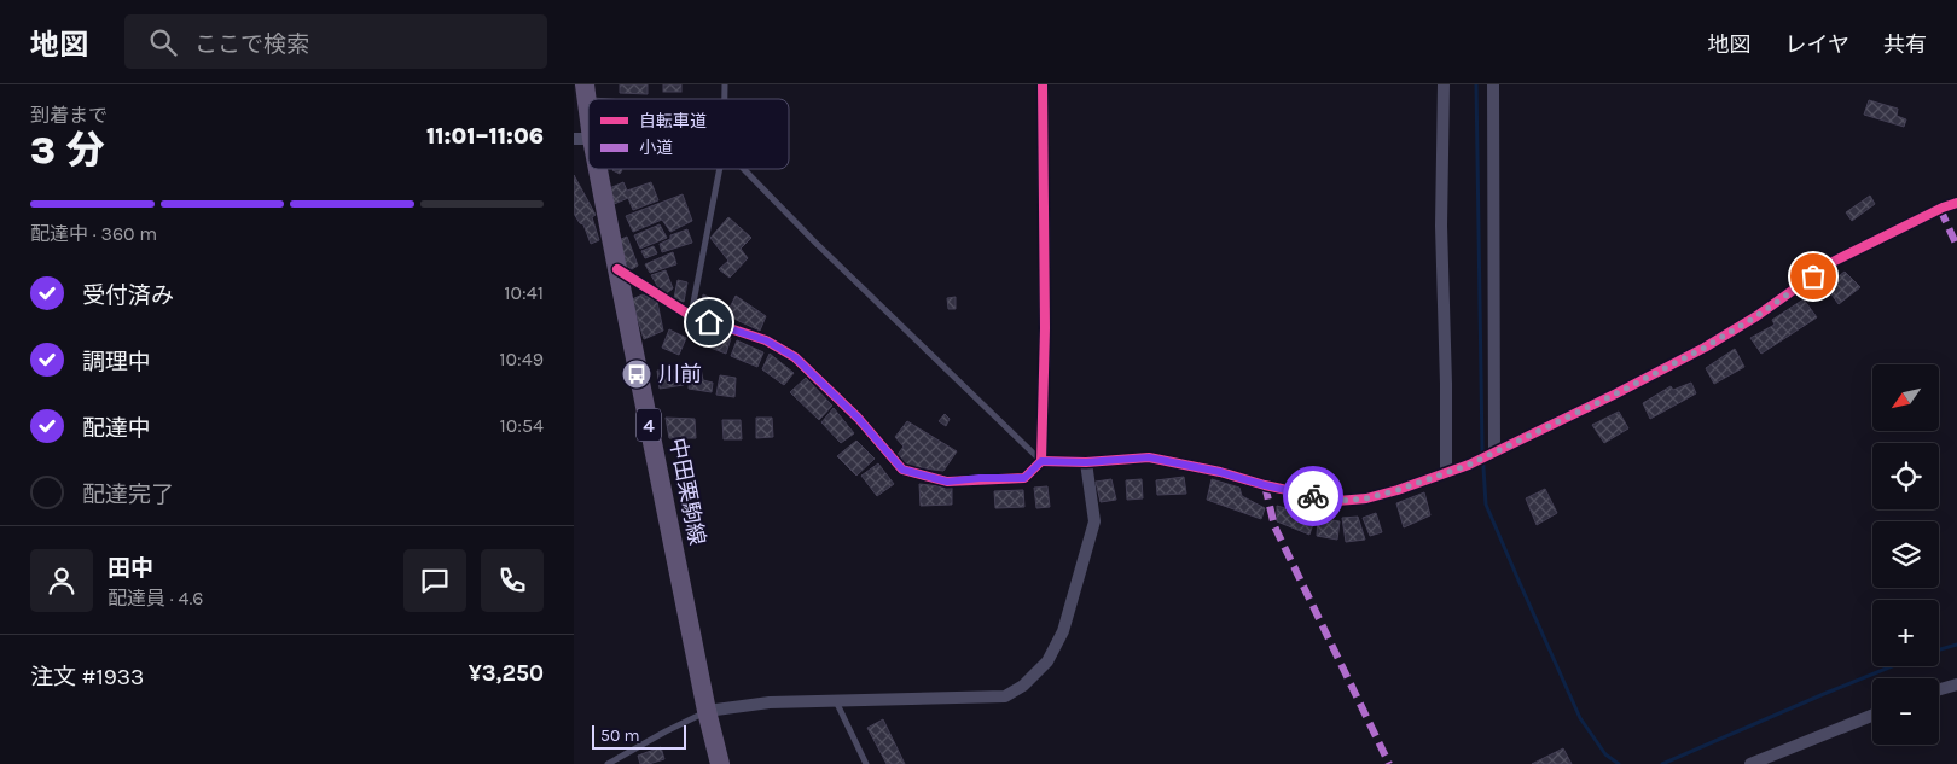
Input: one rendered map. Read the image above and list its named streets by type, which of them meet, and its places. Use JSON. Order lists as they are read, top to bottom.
{
  "streets": {
    "main road": ["4", "中田栗駒線"]
  },
  "places": {
    "bus stop": ["川前"]
  },
  "legend": ["自転車道", "小道"],
  "scale_bar": "50 m",
  "north": "bottom left",
  "page": {
    "header": "地図",
    "search": "ここで検索",
    "nav": ["地図", "レイヤ", "共有"],
    "heading": ["3 分", "到着まで", "11:01–11:06"],
    "panel": [
      "田中",
      "配達員 · 4.6",
      "注文 #1933",
      "¥3,250"
    ],
    "bar": "配達中 · 360 m",
    "list": [
      ["受付済み", "10:41"],
      ["調理中", "10:49"],
      ["配達中", "10:54"],
      "配達完了"
    ],
    "map_buttons": ["+", "−"],
    "scale": "50 m"
  }
}
